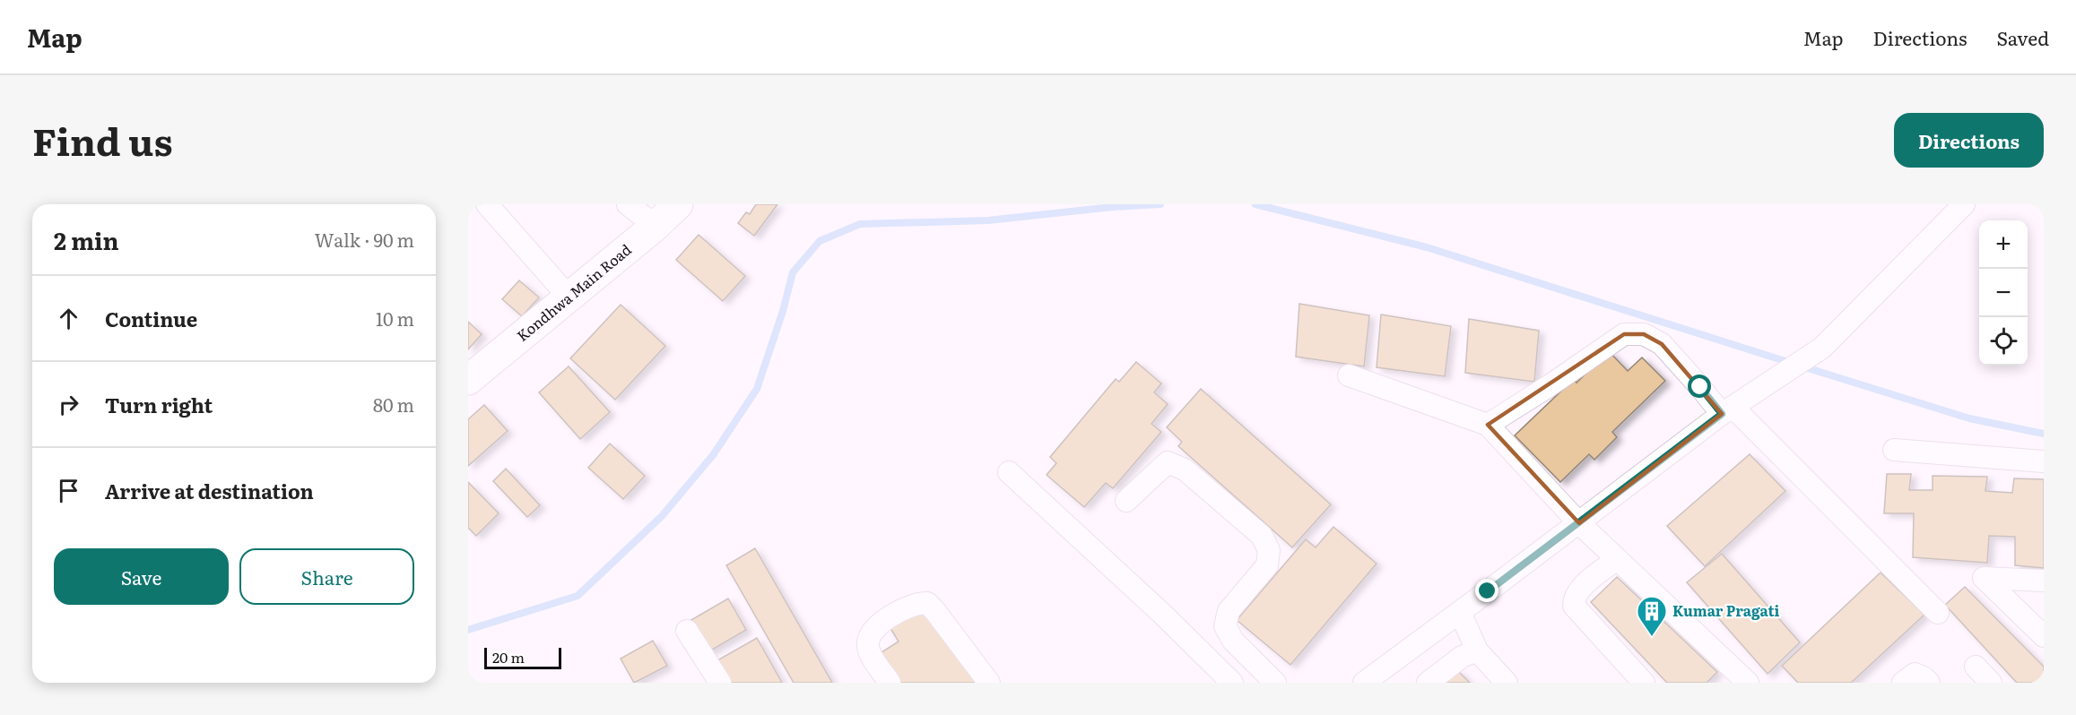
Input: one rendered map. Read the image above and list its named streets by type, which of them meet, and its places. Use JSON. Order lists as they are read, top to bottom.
{
  "streets": {
    "main road": ["Kondhwa Main Road"]
  },
  "places": {
    "building": ["Kumar Pragati"]
  },
  "scale_bar": "20 m",
  "page": {
    "header": "Map",
    "nav": ["Map", "Directions", "Saved"],
    "title": "Find us",
    "buttons": [
      "Directions",
      ["Save", "Share"]
    ],
    "heading": ["2 min", "Walk · 90 m"],
    "map_buttons": ["+", "−"],
    "list": [
      ["Continue", "10 m"],
      ["Turn right", "80 m"],
      "Arrive at destination"
    ],
    "scale": "20 m"
  }
}
